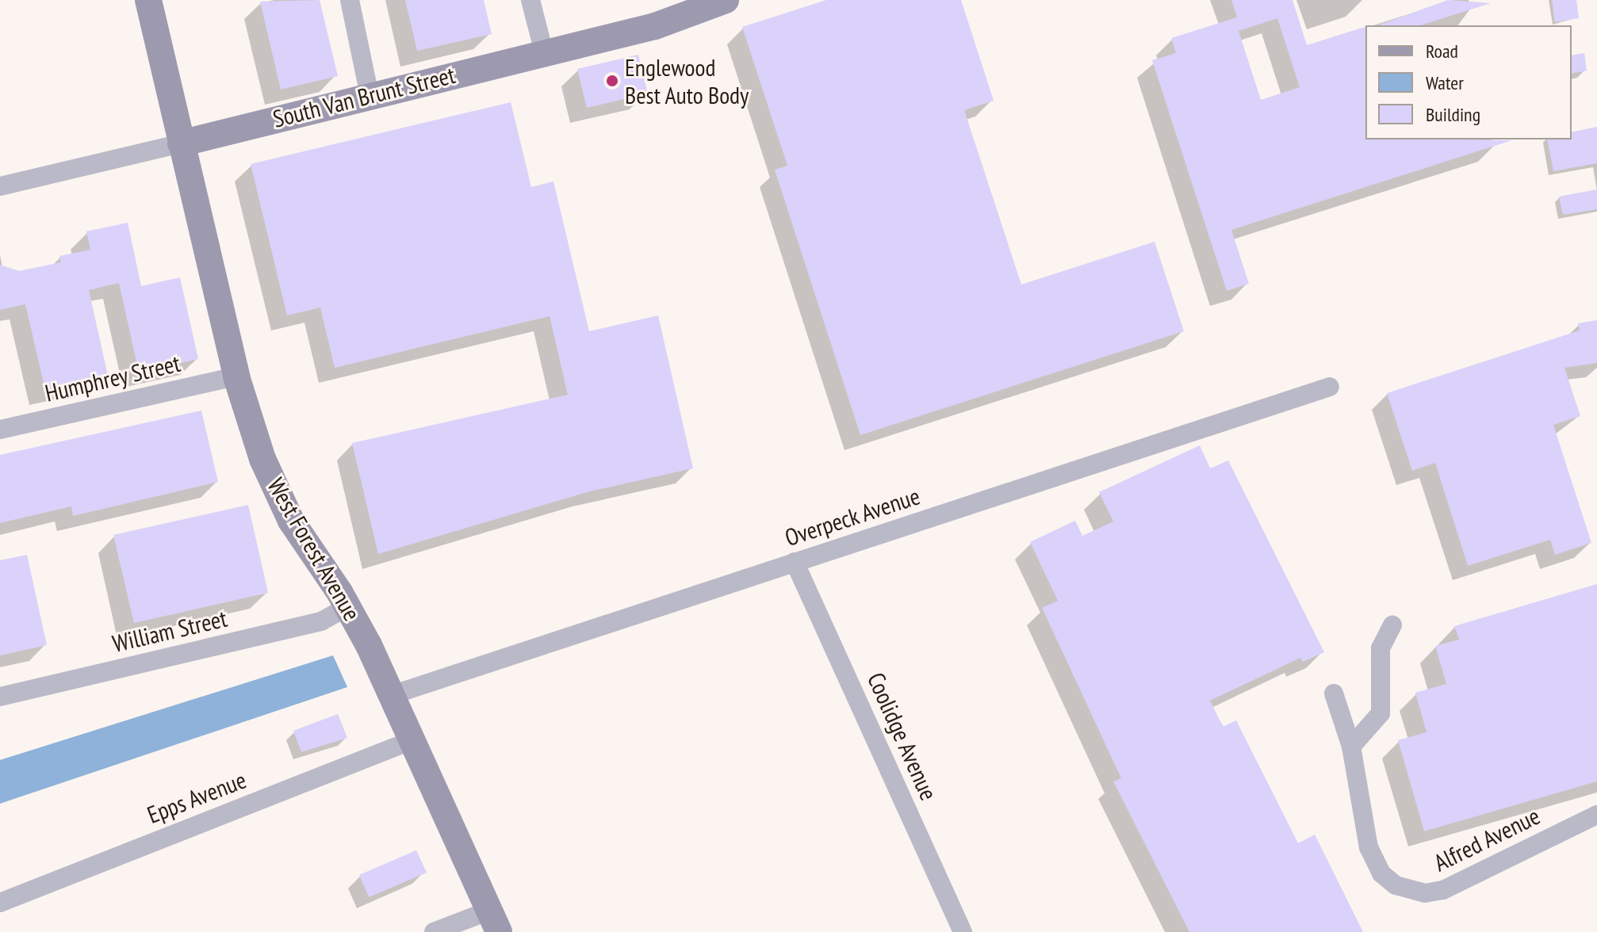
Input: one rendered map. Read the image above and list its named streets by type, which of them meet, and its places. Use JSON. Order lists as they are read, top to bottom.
{
  "streets": {
    "street": [
      "South Van Brunt Street",
      "Humphrey Street",
      "Overpeck Avenue",
      "West Forest Avenue",
      "William Street",
      "Coolidge Avenue",
      "Epps Avenue",
      "Alfred Avenue"
    ]
  },
  "crossings": [
    ["South Van Brunt Street", "West Forest Avenue"],
    ["Humphrey Street", "West Forest Avenue"],
    ["Overpeck Avenue", "West Forest Avenue"],
    ["Overpeck Avenue", "Coolidge Avenue"],
    ["West Forest Avenue", "William Street"],
    ["West Forest Avenue", "Epps Avenue"]
  ],
  "places": ["Englewood Best Auto Body"],
  "legend": ["Road", "Water", "Building"]
}
